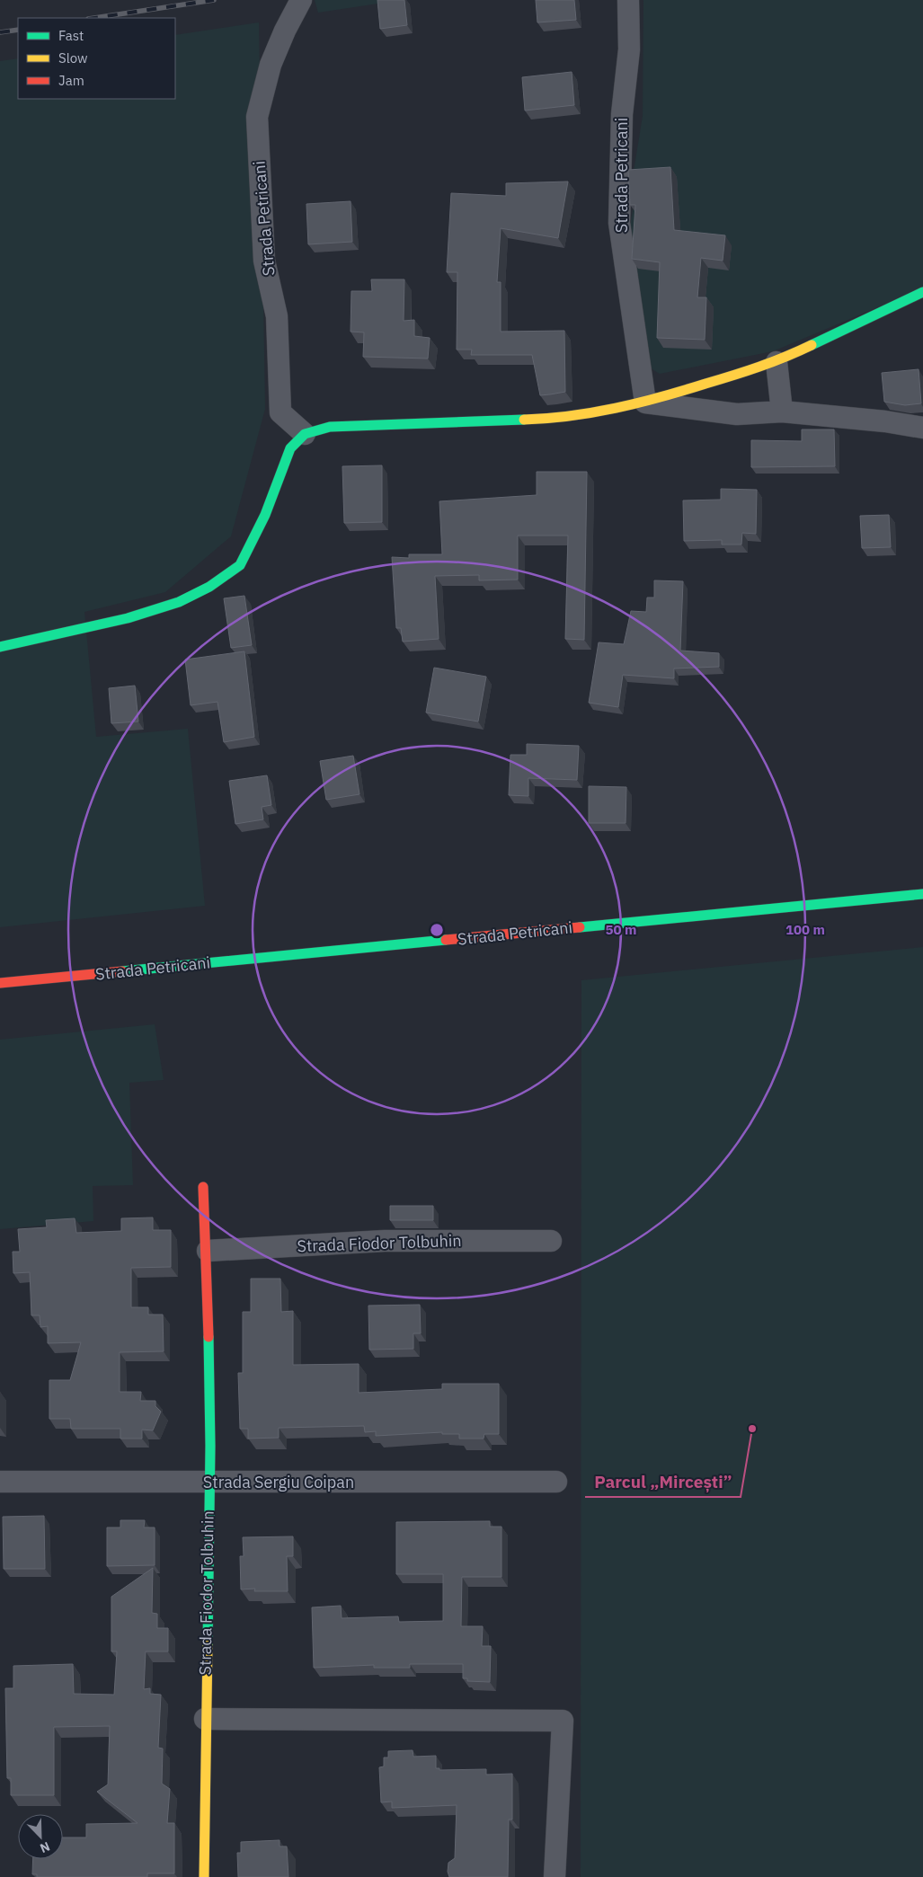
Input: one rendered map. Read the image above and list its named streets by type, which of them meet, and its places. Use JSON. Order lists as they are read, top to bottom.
{
  "streets": {
    "street": ["Strada Petricani", "Strada Fiodor Tolbuhin", "Strada Sergiu Coipan"]
  },
  "crossings": [
    ["Strada Fiodor Tolbuhin", "Strada Sergiu Coipan"]
  ],
  "places": ["Parcul „Mircești”"],
  "legend": ["Fast", "Slow", "Jam"],
  "north": "bottom right",
  "rings": ["50 m", "100 m"]
}
